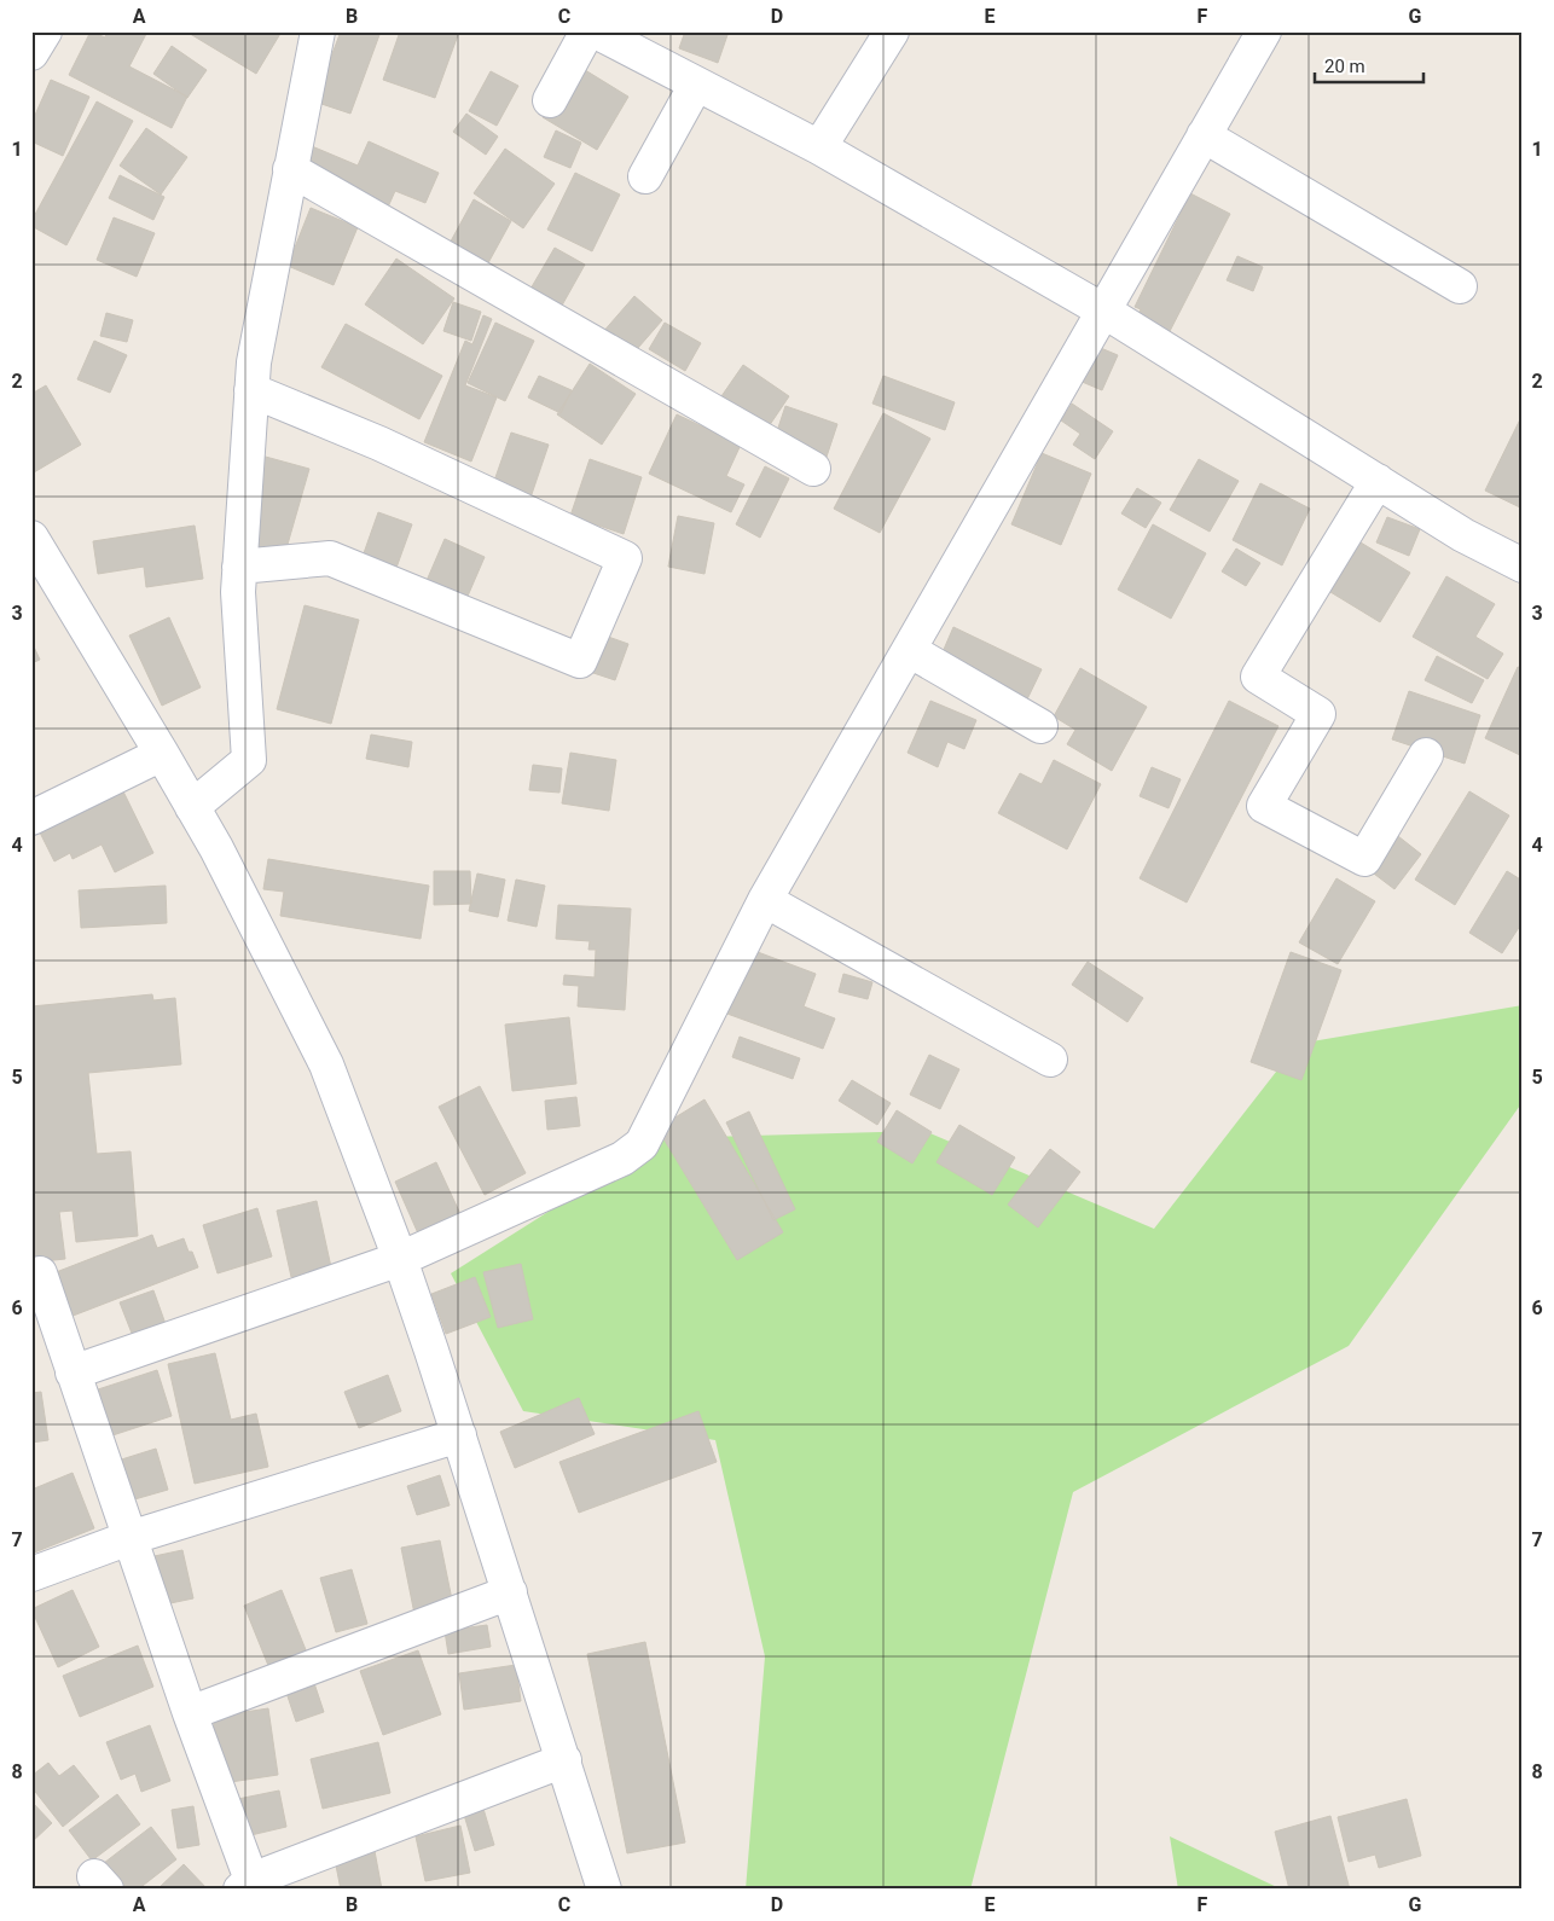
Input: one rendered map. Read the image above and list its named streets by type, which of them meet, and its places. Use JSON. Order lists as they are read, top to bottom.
{
  "scale_bar": "20 m",
  "grid": {
    "columns": [
      "A",
      "B",
      "C",
      "D",
      "E",
      "F",
      "G"
    ],
    "rows": [
      "1",
      "2",
      "3",
      "4",
      "5",
      "6",
      "7",
      "8"
    ]
  }
}
